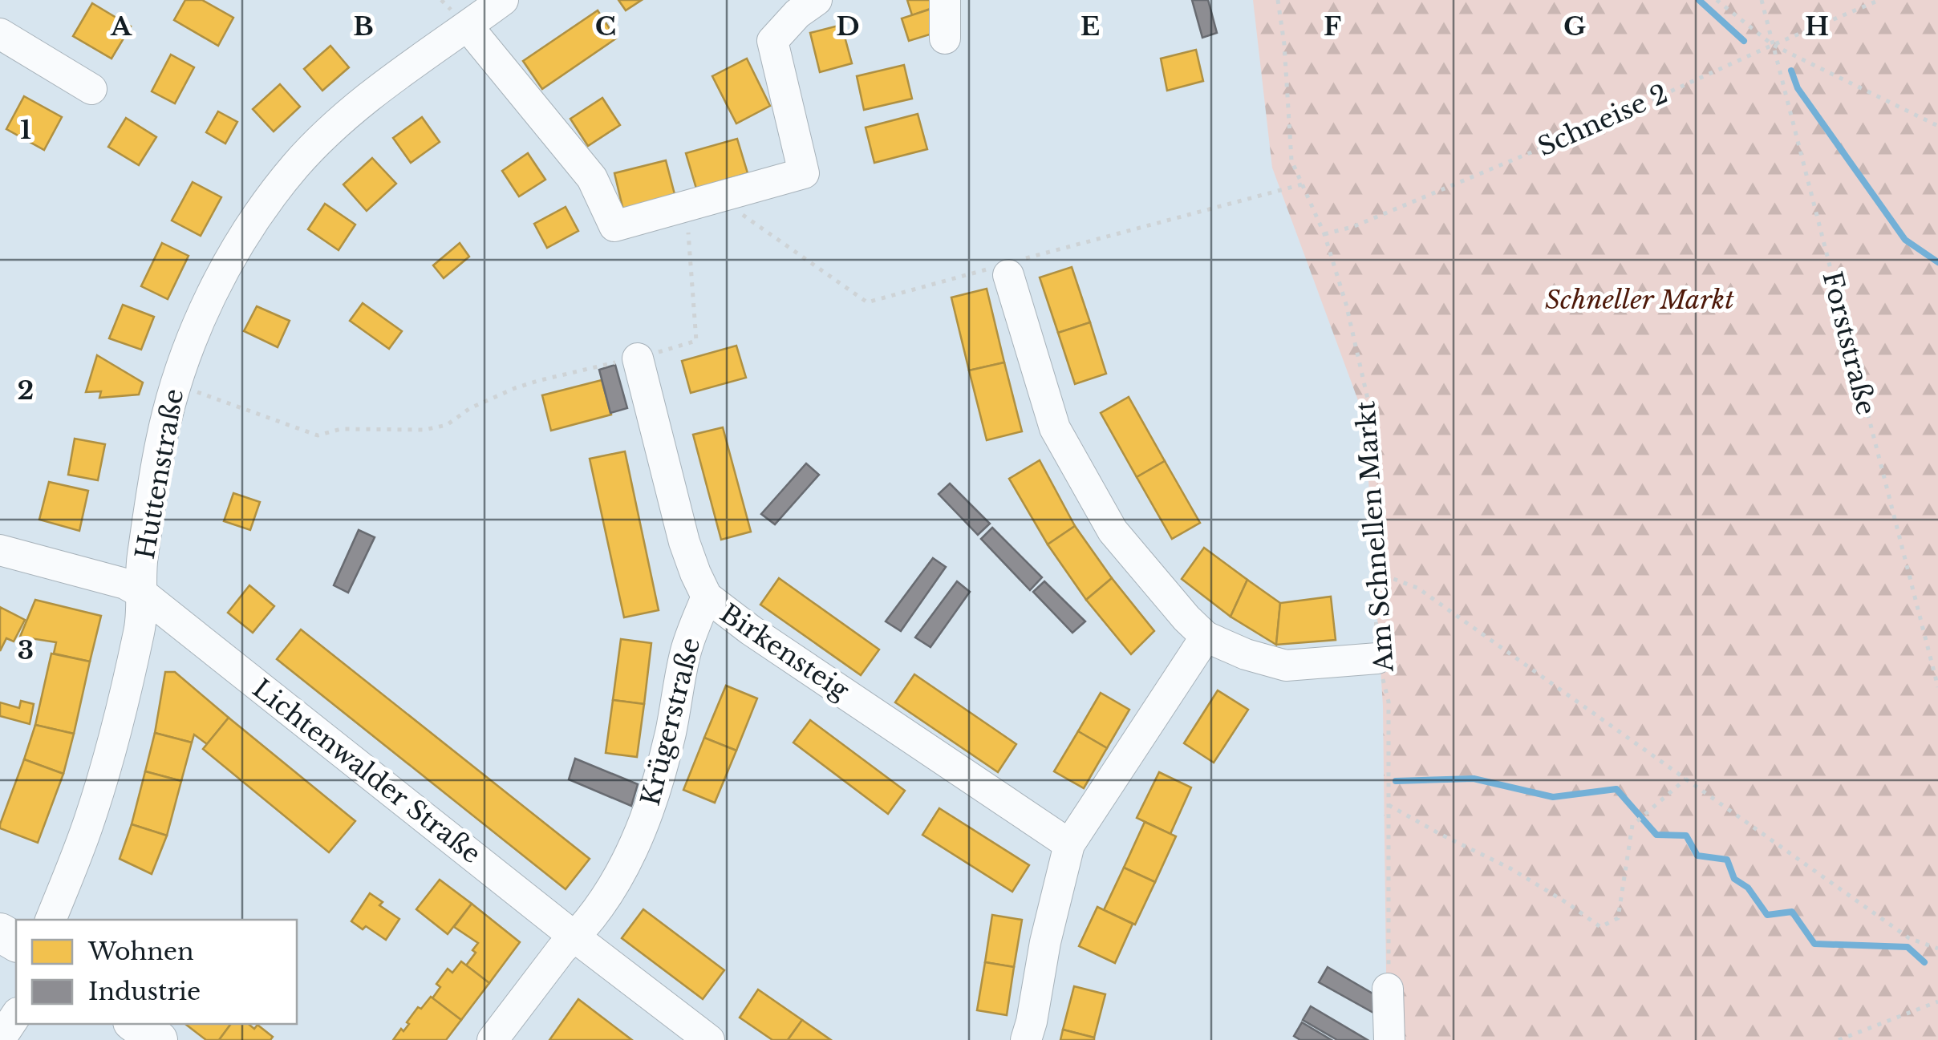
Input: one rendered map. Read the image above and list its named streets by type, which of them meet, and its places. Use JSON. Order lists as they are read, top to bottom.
{
  "streets": {
    "street": [
      "Huttenstraße",
      "Birkensteig",
      "Krügerstraße",
      "Lichtenwalder Straße"
    ],
    "path": ["Schneise 2", "Forststraße", "Am Schnellen Markt"]
  },
  "crossings": [
    ["Schneise 2", "Forststraße"],
    ["Schneise 2", "Am Schnellen Markt"],
    ["Huttenstraße", "Lichtenwalder Straße"],
    ["Birkensteig", "Krügerstraße"],
    ["Krügerstraße", "Lichtenwalder Straße"]
  ],
  "parks": ["Schneller Markt"],
  "legend": ["Wohnen", "Industrie"],
  "grid": {
    "columns": [
      "A",
      "B",
      "C",
      "D",
      "E",
      "F",
      "G",
      "H"
    ],
    "rows": ["1", "2", "3"]
  }
}
